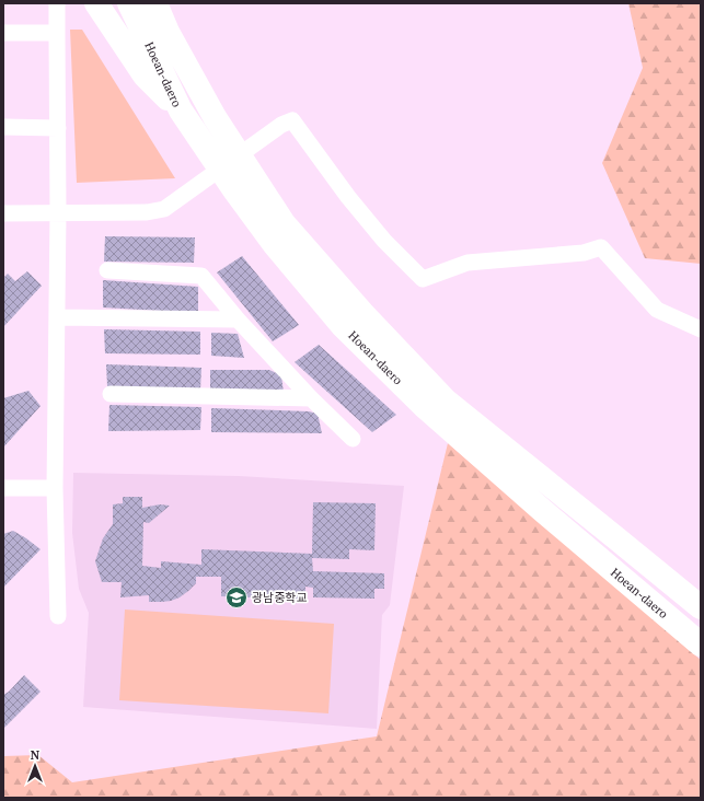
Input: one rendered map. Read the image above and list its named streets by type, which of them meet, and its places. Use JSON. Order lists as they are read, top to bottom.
{
  "streets": {
    "highway": ["Hoean-daero"]
  },
  "places": {
    "school or university": ["광남중학교"]
  },
  "north": "top"
}
